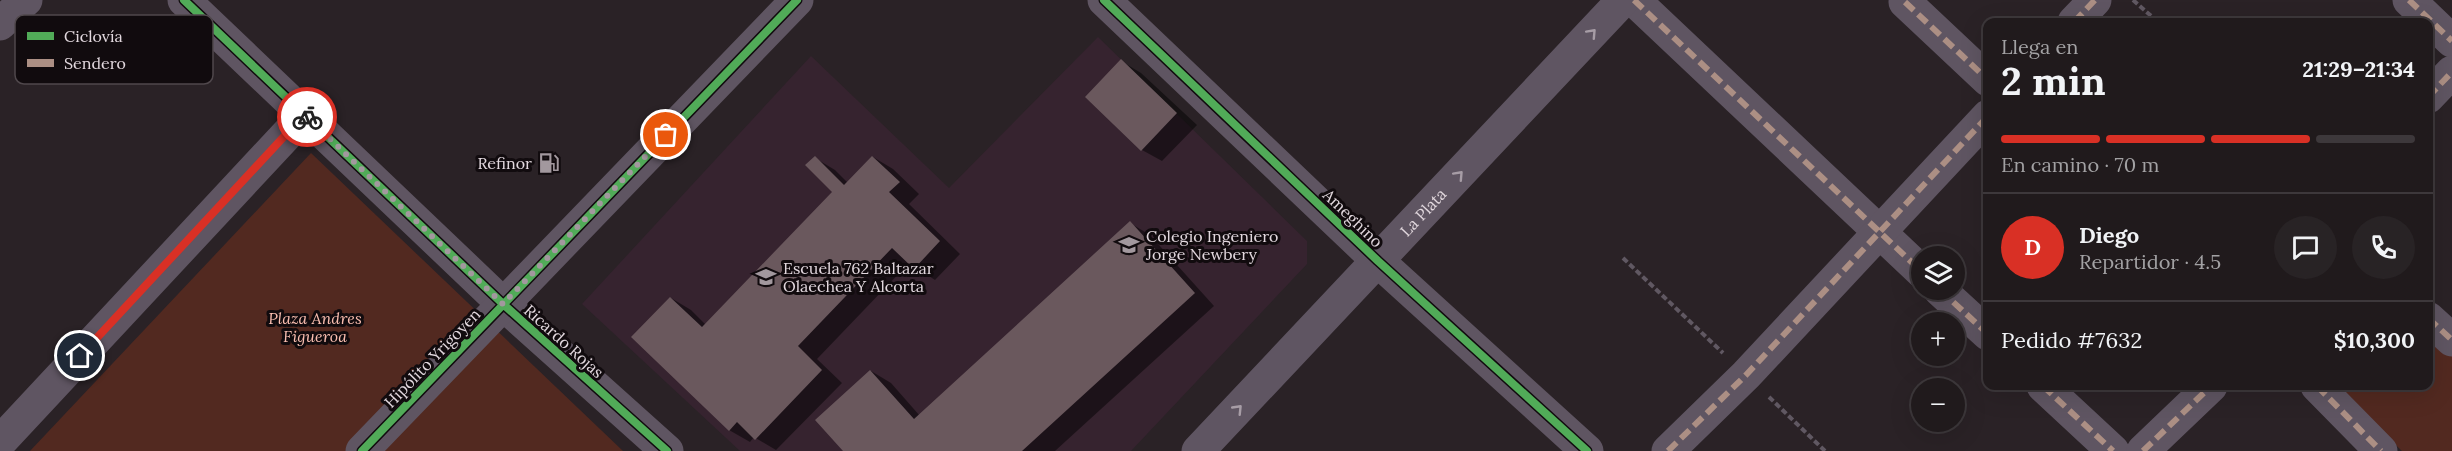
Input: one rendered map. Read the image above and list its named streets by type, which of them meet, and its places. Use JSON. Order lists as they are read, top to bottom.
{
  "streets": {
    "street": [
      "La Plata",
      "Ameghino",
      "Ricardo Rojas",
      "Hipólito Yrigoyen"
    ]
  },
  "crossings": [
    ["La Plata", "Ameghino"],
    ["Ricardo Rojas", "Hipólito Yrigoyen"]
  ],
  "one_way": ["La Plata"],
  "parks": ["Plaza Andres Figueroa"],
  "places": {
    "fuel station": ["Refinor"],
    "school or university": ["Colegio Ingeniero Jorge Newbery", "Escuela 762 Baltazar Olaechea Y Alcorta"]
  },
  "legend": ["Ciclovía", "Sendero"],
  "page": {
    "heading": ["2 min", "Llega en", "21:29–21:34"],
    "panel": [
      "Diego",
      "Repartidor · 4.5",
      "Pedido #7632",
      "$10,300"
    ],
    "bar": "En camino · 70 m",
    "round": "D",
    "map_buttons": ["+", "−"]
  }
}
